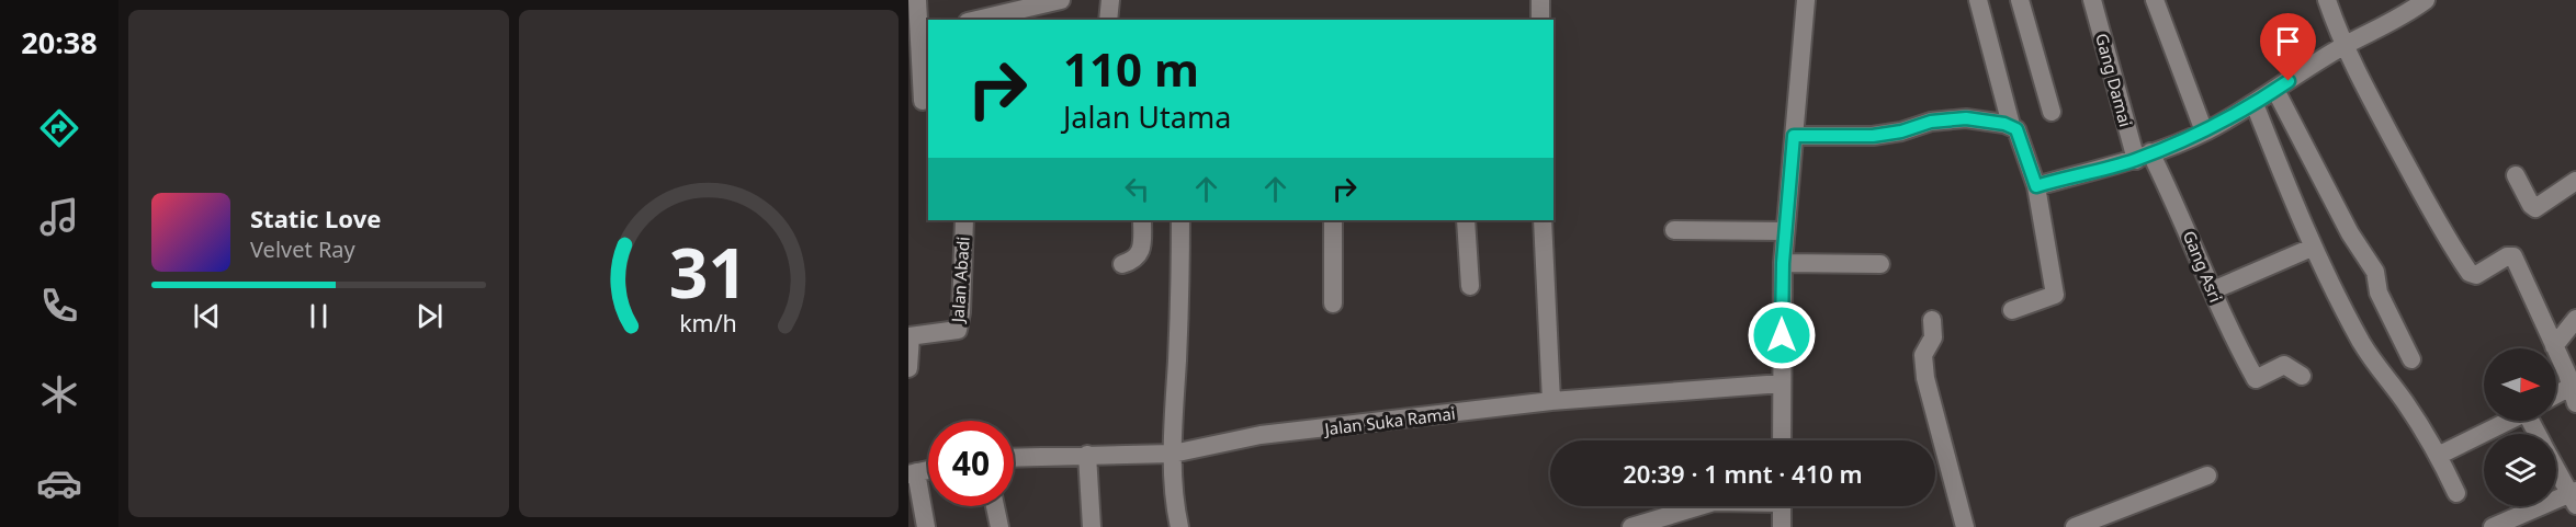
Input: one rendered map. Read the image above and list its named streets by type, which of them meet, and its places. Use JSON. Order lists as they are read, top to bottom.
{
  "streets": {
    "street": [
      "Gang Damai",
      "Gang Asri",
      "Jalan Abadi",
      "Jalan Suka Ramai"
    ]
  },
  "crossings": [
    ["Gang Damai", "Gang Asri"]
  ],
  "north": "right",
  "page": {
    "tabs": "20:38",
    "turn": ["110 m", "Jalan Utama"],
    "song": ["Static Love", "Velvet Ray"],
    "limit": "40",
    "trip": "20:39 · 1 mnt · 410 m",
    "gauge": ["31", "km/h"]
  }
}
